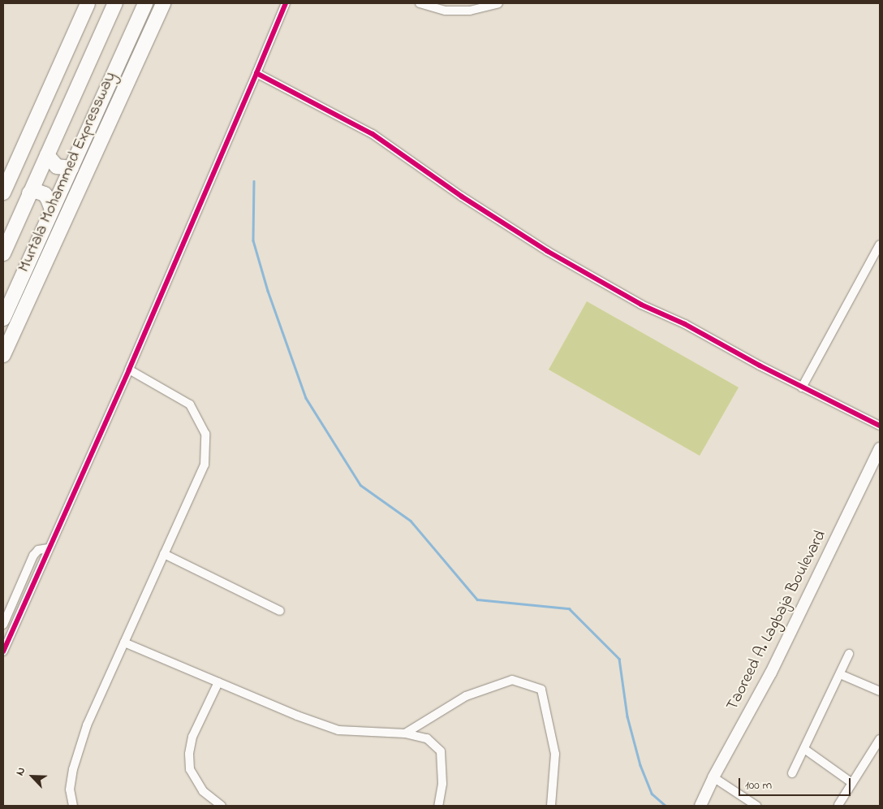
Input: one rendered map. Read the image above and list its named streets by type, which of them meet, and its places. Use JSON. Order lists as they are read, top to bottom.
{
  "streets": {
    "highway": ["Murtala Mohammed Expressway"],
    "street": ["Taoreed A. Lagbaja Boulevard"]
  },
  "scale_bar": "100 m",
  "north": "top left"
}
